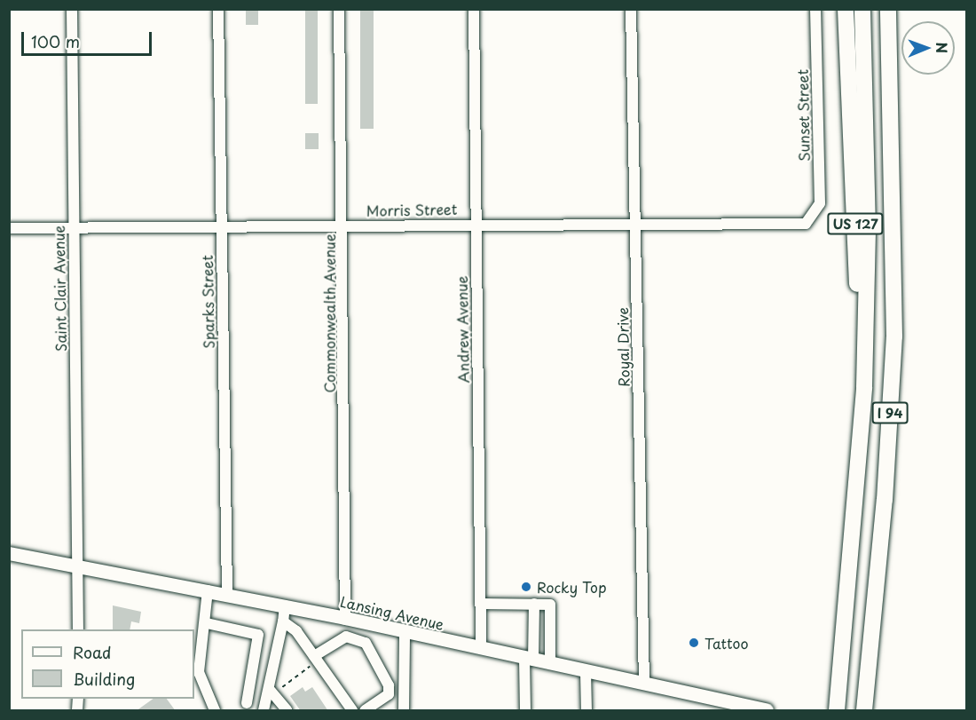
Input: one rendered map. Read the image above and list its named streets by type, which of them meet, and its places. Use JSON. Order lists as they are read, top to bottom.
{
  "streets": {
    "highway": ["US 127", "I 94"],
    "main road": ["Lansing Avenue"],
    "street": [
      "Sunset Street",
      "Morris Street",
      "Saint Clair Avenue",
      "Sparks Street",
      "Commonwealth Avenue",
      "Andrew Avenue",
      "Royal Drive"
    ]
  },
  "crossings": [
    ["Sunset Street", "Morris Street"],
    ["Morris Street", "Saint Clair Avenue"],
    ["Morris Street", "Sparks Street"],
    ["Morris Street", "Commonwealth Avenue"],
    ["Morris Street", "Andrew Avenue"],
    ["Morris Street", "Royal Drive"],
    ["US 127", "I 94"],
    ["Saint Clair Avenue", "Lansing Avenue"],
    ["Sparks Street", "Lansing Avenue"],
    ["Commonwealth Avenue", "Lansing Avenue"],
    ["Andrew Avenue", "Lansing Avenue"],
    ["Royal Drive", "Lansing Avenue"]
  ],
  "places": ["Rocky Top", "Tattoo"],
  "legend": ["Road", "Building"],
  "scale_bar": "100 m",
  "north": "right"
}
